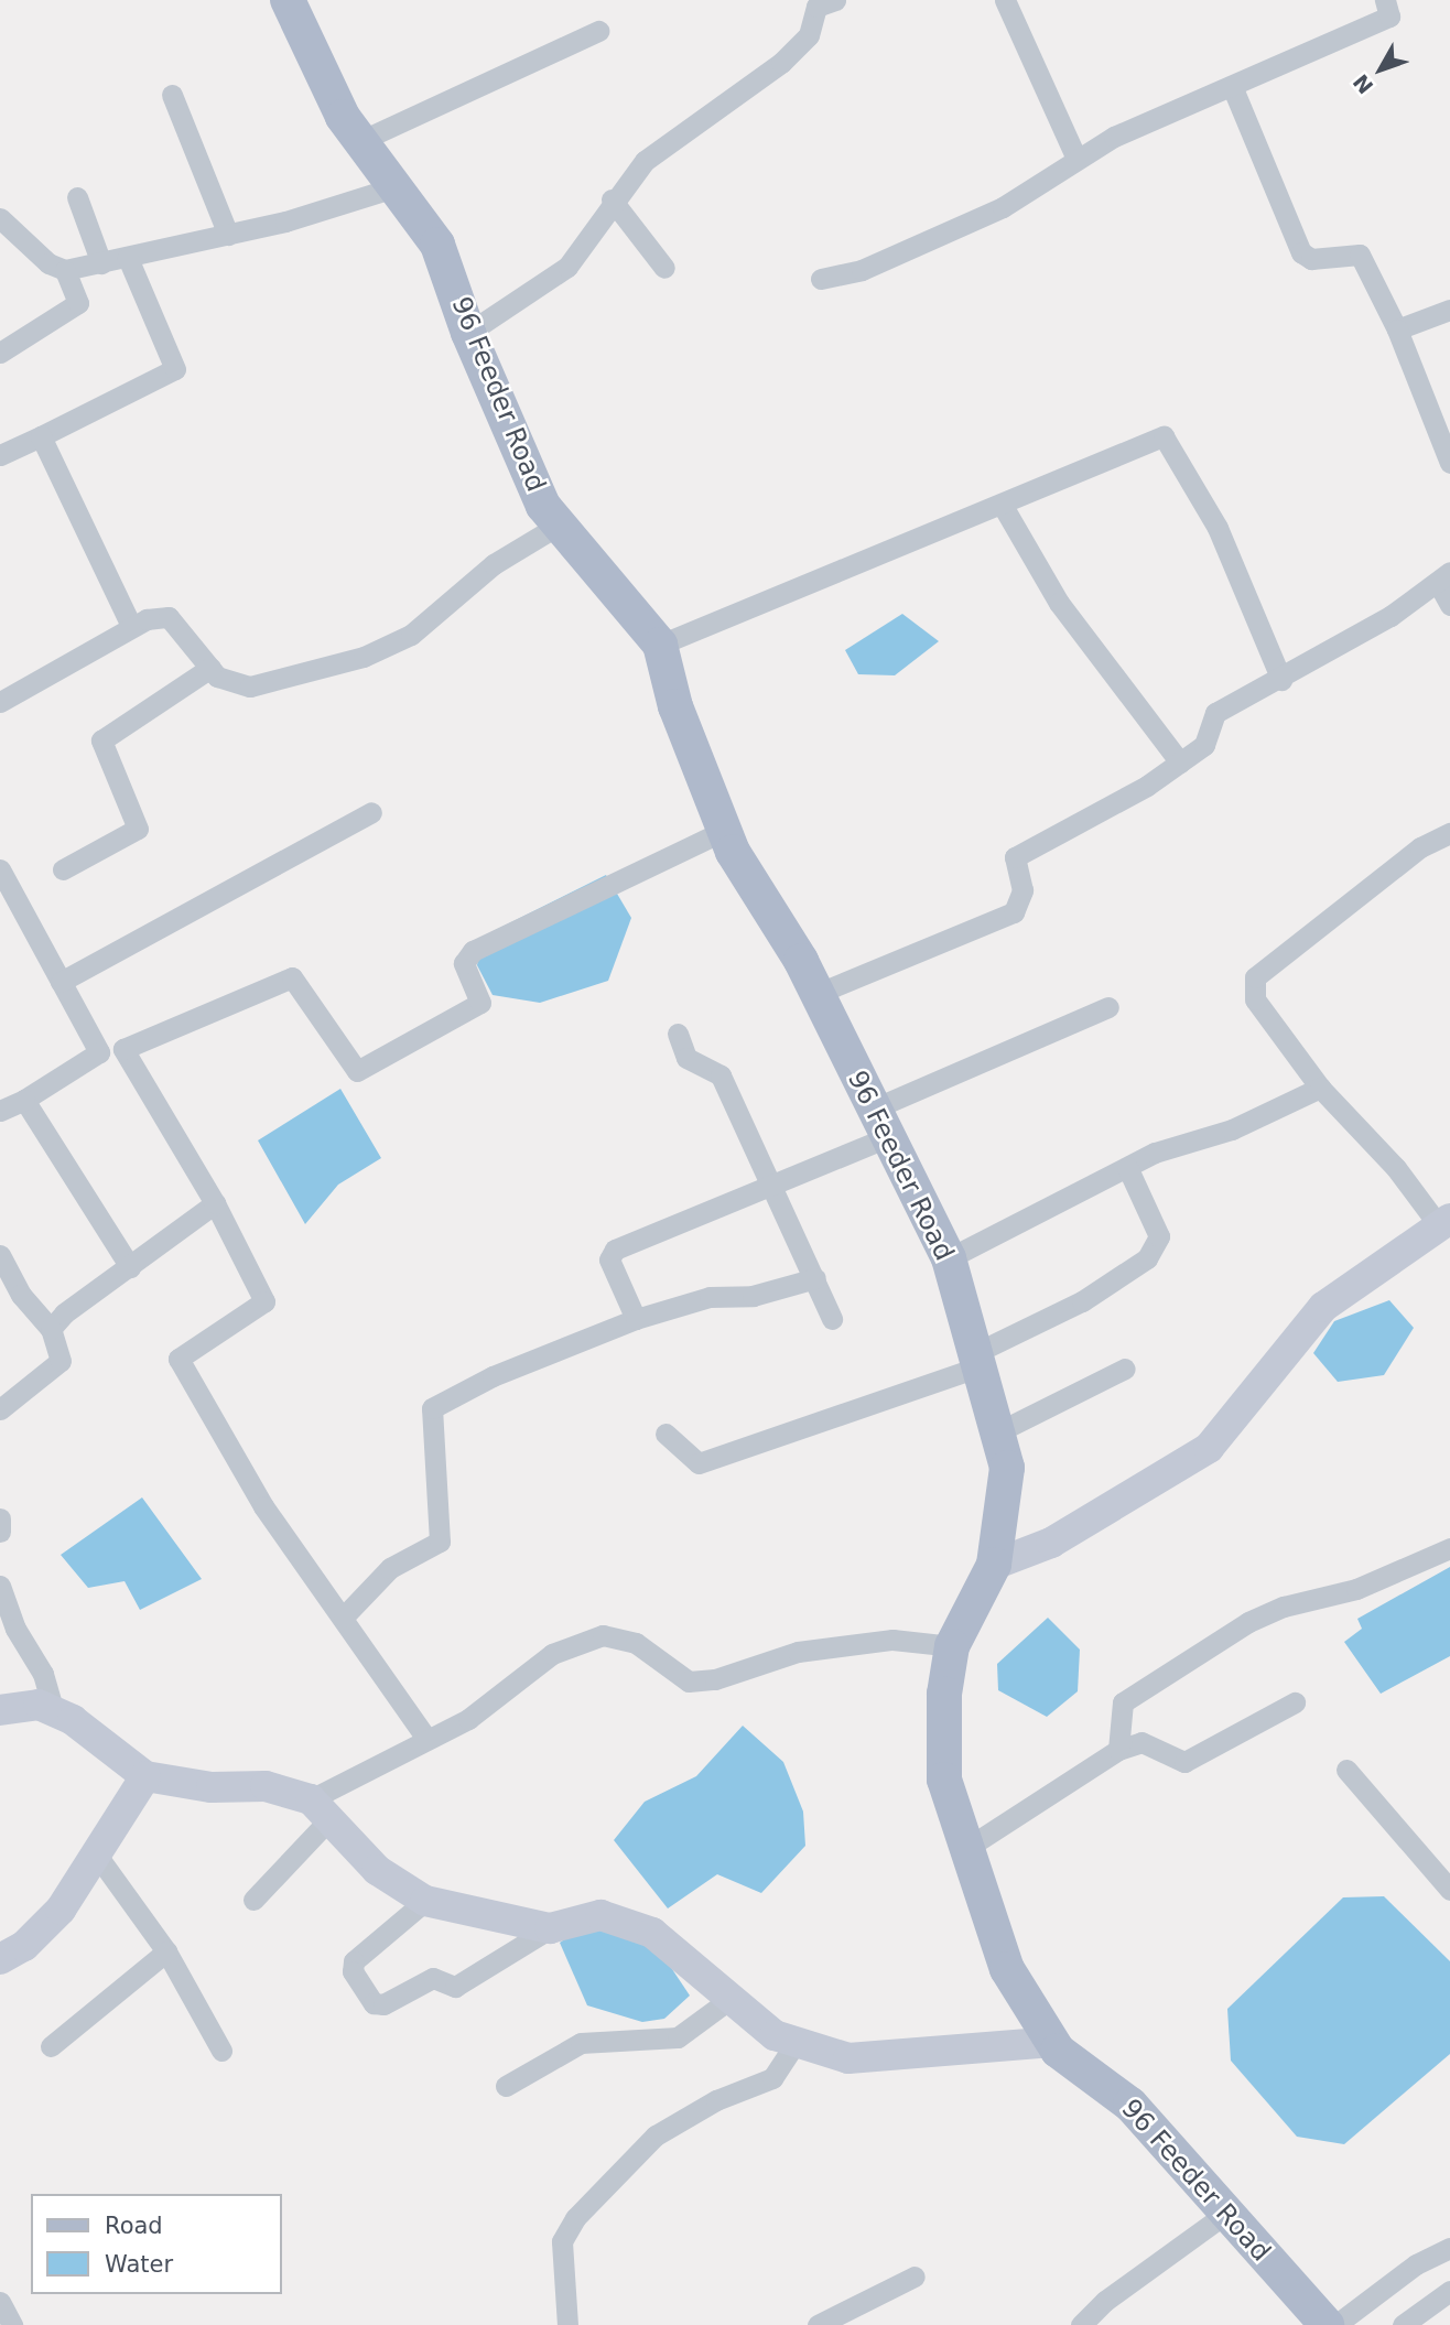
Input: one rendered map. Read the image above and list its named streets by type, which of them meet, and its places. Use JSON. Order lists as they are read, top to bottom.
{
  "streets": {
    "main road": ["96 Feeder Road"]
  },
  "legend": ["Road", "Water"],
  "north": "bottom left"
}
